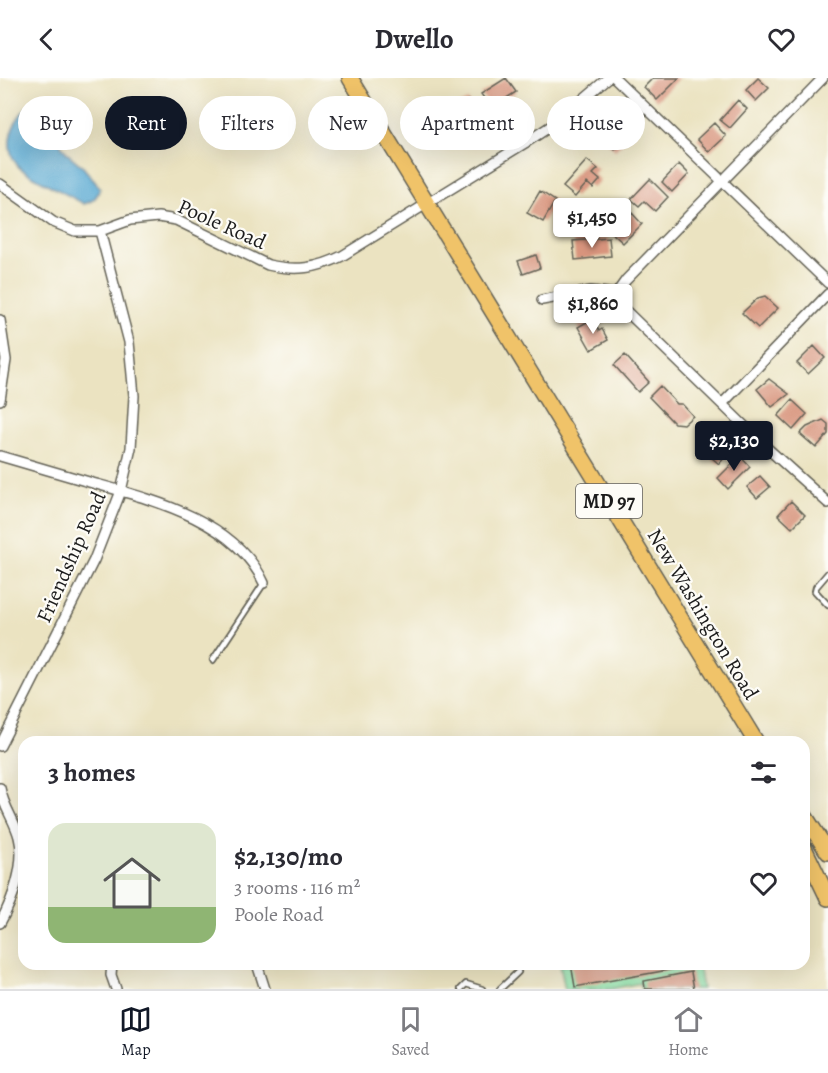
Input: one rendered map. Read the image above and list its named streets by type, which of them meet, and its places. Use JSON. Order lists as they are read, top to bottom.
{
  "streets": {
    "main road": ["MD 97", "New Washington Road"],
    "street": ["Poole Road", "Friendship Road"]
  },
  "crossings": [
    ["Poole Road", "Friendship Road"],
    ["Poole Road", "New Washington Road"]
  ],
  "page": {
    "header": "Dwello",
    "chip": [
      "Buy",
      "Rent",
      "Filters",
      "New",
      "Apartment",
      "House"
    ],
    "price": ["$1,450", "$1,860", "$2,130"],
    "heading": "3 homes",
    "list": [
      {
        "name": "$2,130/mo",
        "note": "3 rooms · 116 m² · Poole Road"
      }
    ],
    "tabs": ["Map", "Saved", "Home"]
  }
}
